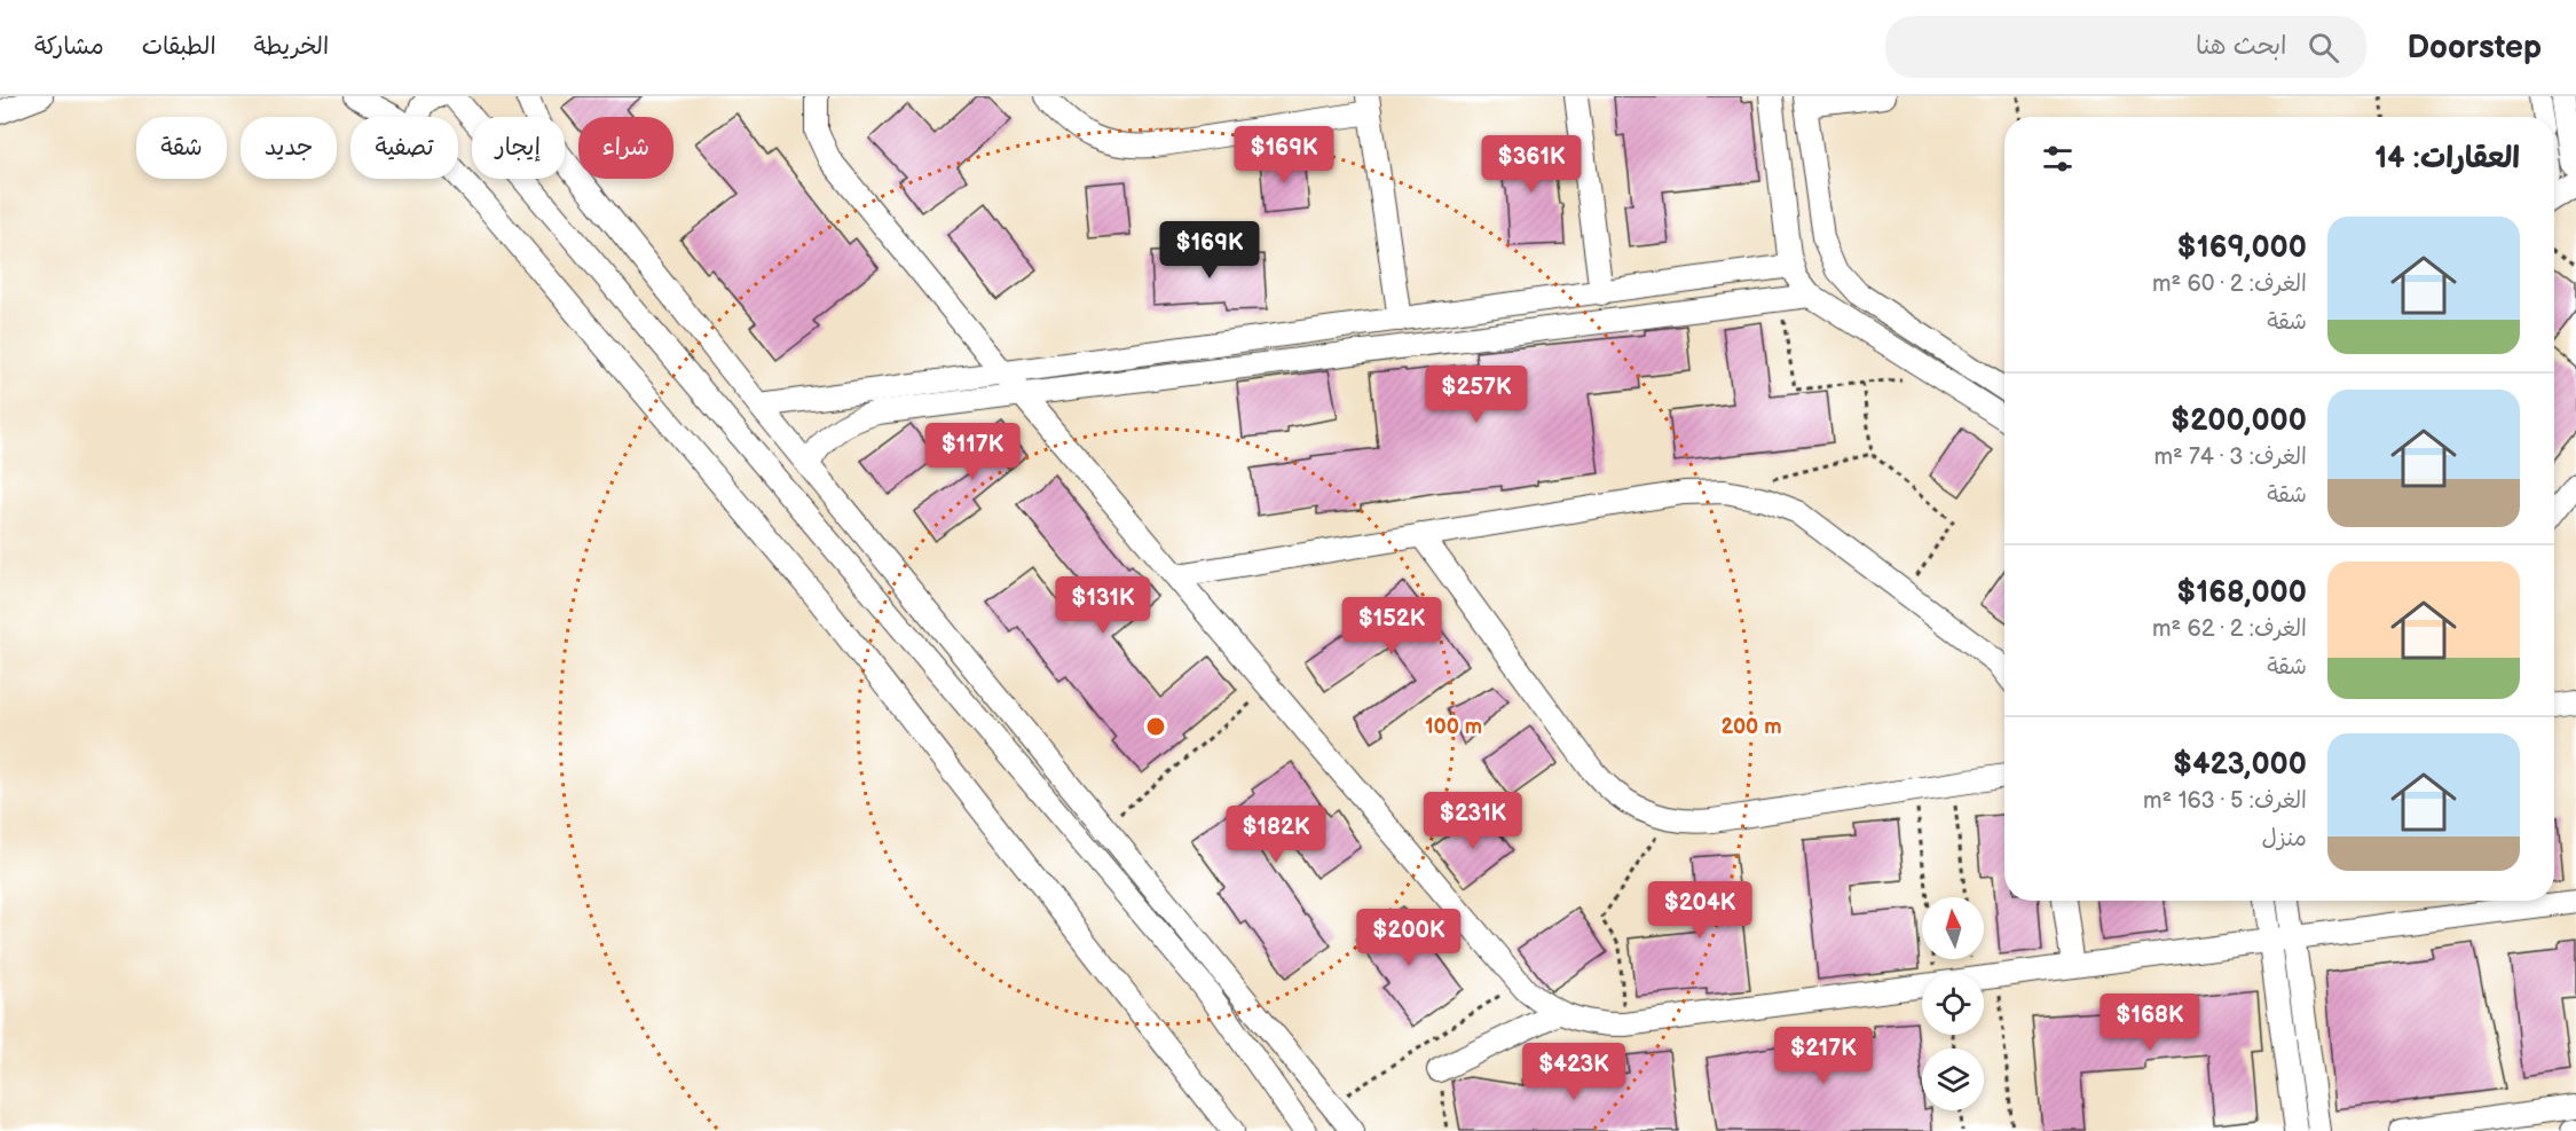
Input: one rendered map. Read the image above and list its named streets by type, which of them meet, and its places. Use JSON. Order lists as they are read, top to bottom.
{
  "north": "top",
  "page": {
    "header": "Doorstep",
    "search": "ابحث هنا",
    "nav": ["الخريطة", "الطبقات", "مشاركة"],
    "chip": [
      "شراء",
      "إيجار",
      "تصفية",
      "جديد",
      "شقة"
    ],
    "heading": "العقارات: 14",
    "price": [
      "$169K",
      "$361K",
      "$169K",
      "$257K",
      "$117K",
      "$131K",
      "$152K",
      "$231K",
      "$182K",
      "$204K",
      "$200K",
      "$168K",
      "$217K",
      "$423K"
    ],
    "list": [
      {
        "name": "$169,000",
        "note": "الغرف: 2 · 60 m² · شقة"
      },
      {
        "name": "$200,000",
        "note": "الغرف: 3 · 74 m² · شقة"
      },
      {
        "name": "$168,000",
        "note": "الغرف: 2 · 62 m² · شقة"
      },
      {
        "name": "$423,000",
        "note": "الغرف: 5 · 163 m² · منزل"
      }
    ]
  },
  "rings": ["100 m", "200 m"]
}
